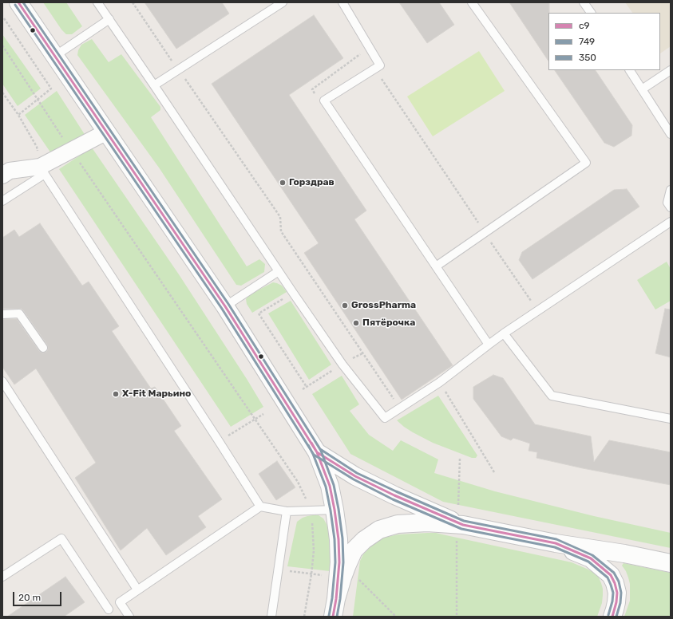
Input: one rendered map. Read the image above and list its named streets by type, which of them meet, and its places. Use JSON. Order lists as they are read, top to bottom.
{
  "places": [
    "Горздрав",
    "GrossPharma",
    "Пятёрочка",
    "X-Fit Марьино"
  ],
  "lines": ["transit line с9", "transit line 350", "transit line 749"],
  "legend": ["с9", "749", "350"],
  "scale_bar": "20 m"
}
